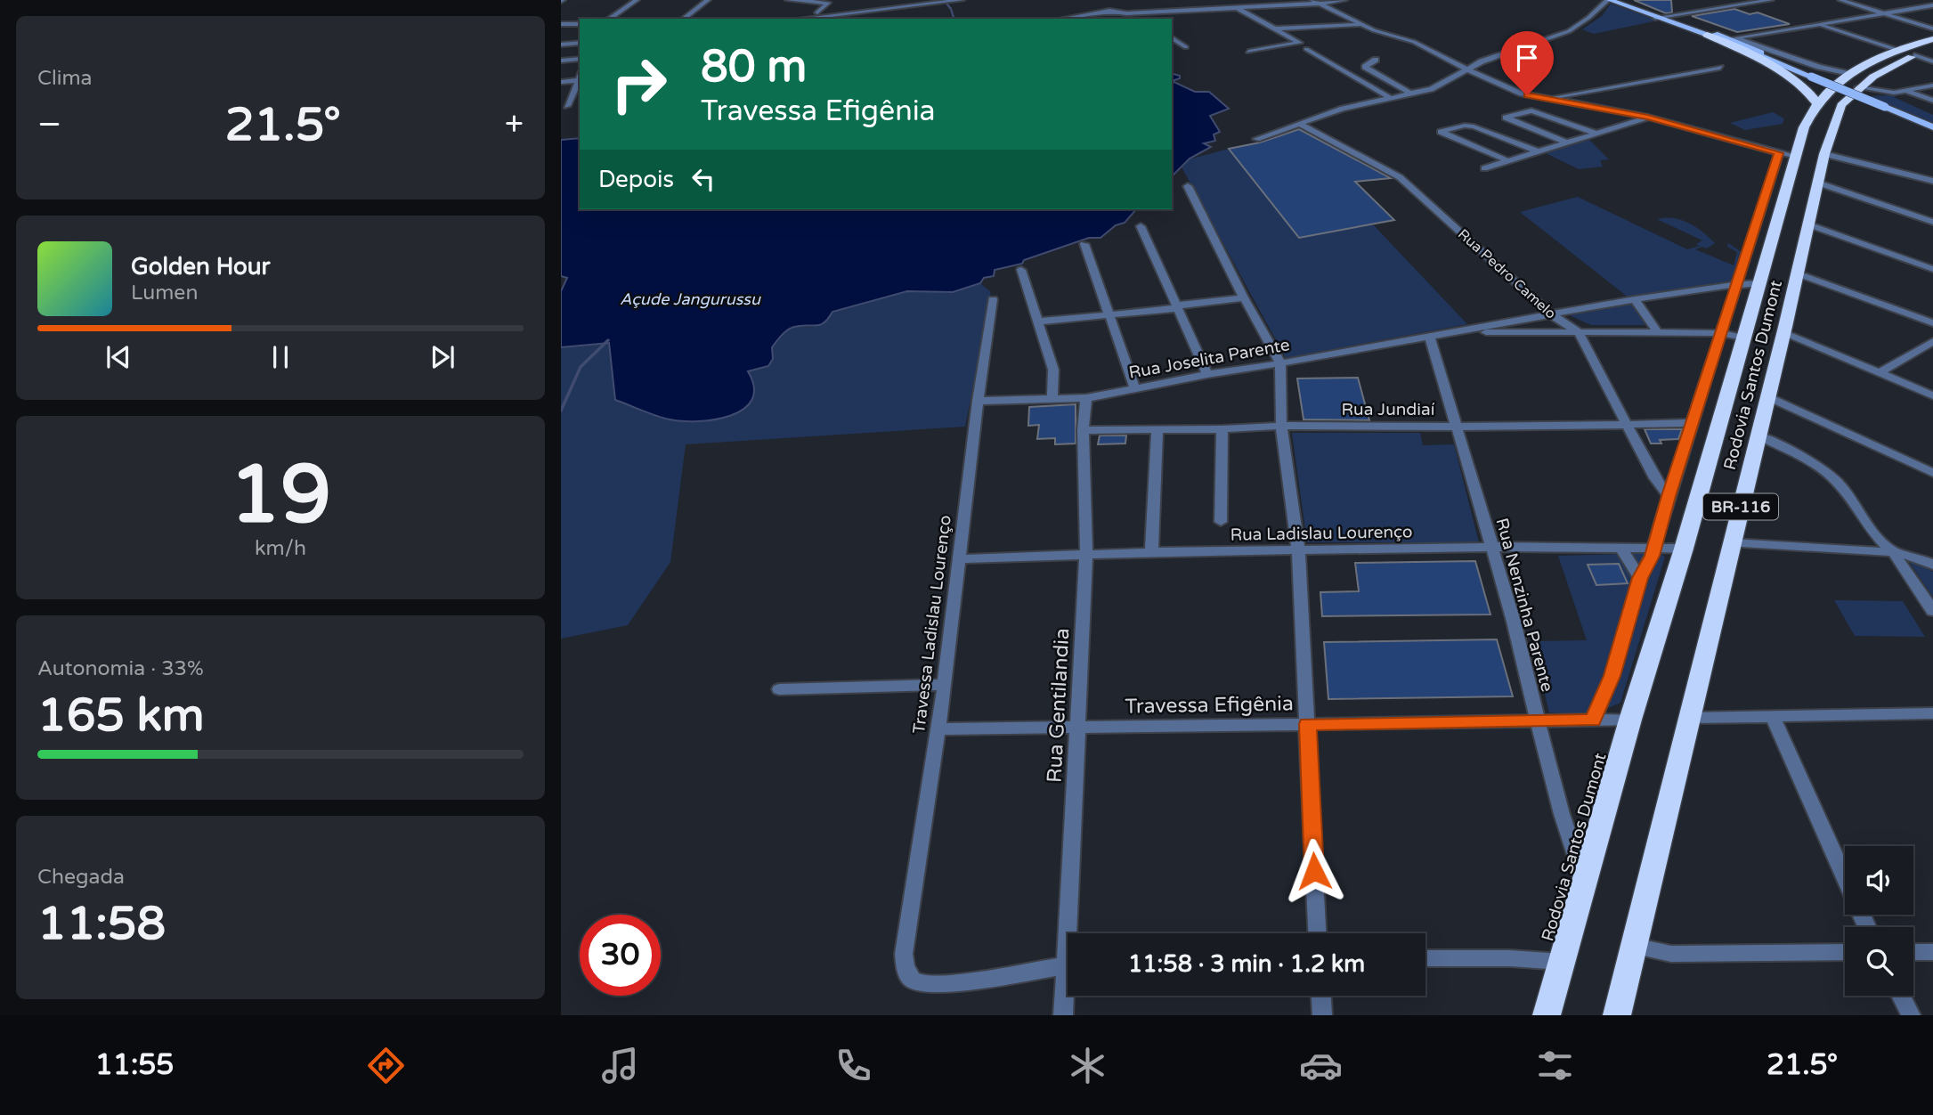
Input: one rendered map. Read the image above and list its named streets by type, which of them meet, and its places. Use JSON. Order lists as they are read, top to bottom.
{
  "streets": {
    "highway": ["Rodovia Santos Dumont", "BR-116"],
    "street": [
      "Rua Pedro Camelo",
      "Rua Joselita Parente",
      "Rua Jundiaí",
      "Rua Ladislau Lourenço",
      "Rua Nenzinha Parente",
      "Travessa Ladislau Lourenço",
      "Travessa Efigênia",
      "Rua Gentilandia"
    ]
  },
  "crossings": [
    ["Rua Pedro Camelo", "Rua Joselita Parente"],
    ["Rua Pedro Camelo", "Rua Jundiaí"],
    ["Rua Joselita Parente", "Rodovia Santos Dumont"],
    ["Rua Joselita Parente", "Rua Nenzinha Parente"],
    ["Rua Joselita Parente", "Travessa Ladislau Lourenço"],
    ["Rua Joselita Parente", "Rua Gentilandia"],
    ["Rodovia Santos Dumont", "Rua Ladislau Lourenço"],
    ["Rodovia Santos Dumont", "Rua Nenzinha Parente"],
    ["Rodovia Santos Dumont", "Travessa Efigênia"],
    ["Rua Jundiaí", "Rua Nenzinha Parente"],
    ["Rua Jundiaí", "Rua Gentilandia"],
    ["Rua Ladislau Lourenço", "Rua Nenzinha Parente"],
    ["Rua Ladislau Lourenço", "Travessa Ladislau Lourenço"],
    ["Rua Ladislau Lourenço", "Rua Gentilandia"],
    ["Rua Nenzinha Parente", "Travessa Efigênia"],
    ["Travessa Ladislau Lourenço", "Travessa Efigênia"],
    ["Travessa Efigênia", "Rua Gentilandia"]
  ],
  "water": ["Açude Jangurussu"],
  "page": {
    "tile": [
      "Clima",
      ["19", "km/h"],
      ["Autonomia · 33%", "165 km"],
      ["Chegada", "11:58"]
    ],
    "turn": ["80 m", "Travessa Efigênia"],
    "heat": ["−", "21.5°", "+"],
    "then": "Depois",
    "song": ["Golden Hour", "Lumen"],
    "limit": "30",
    "trip": "11:58 · 3 min · 1.2 km",
    "tabs": ["11:55", "21.5°"]
  }
}
